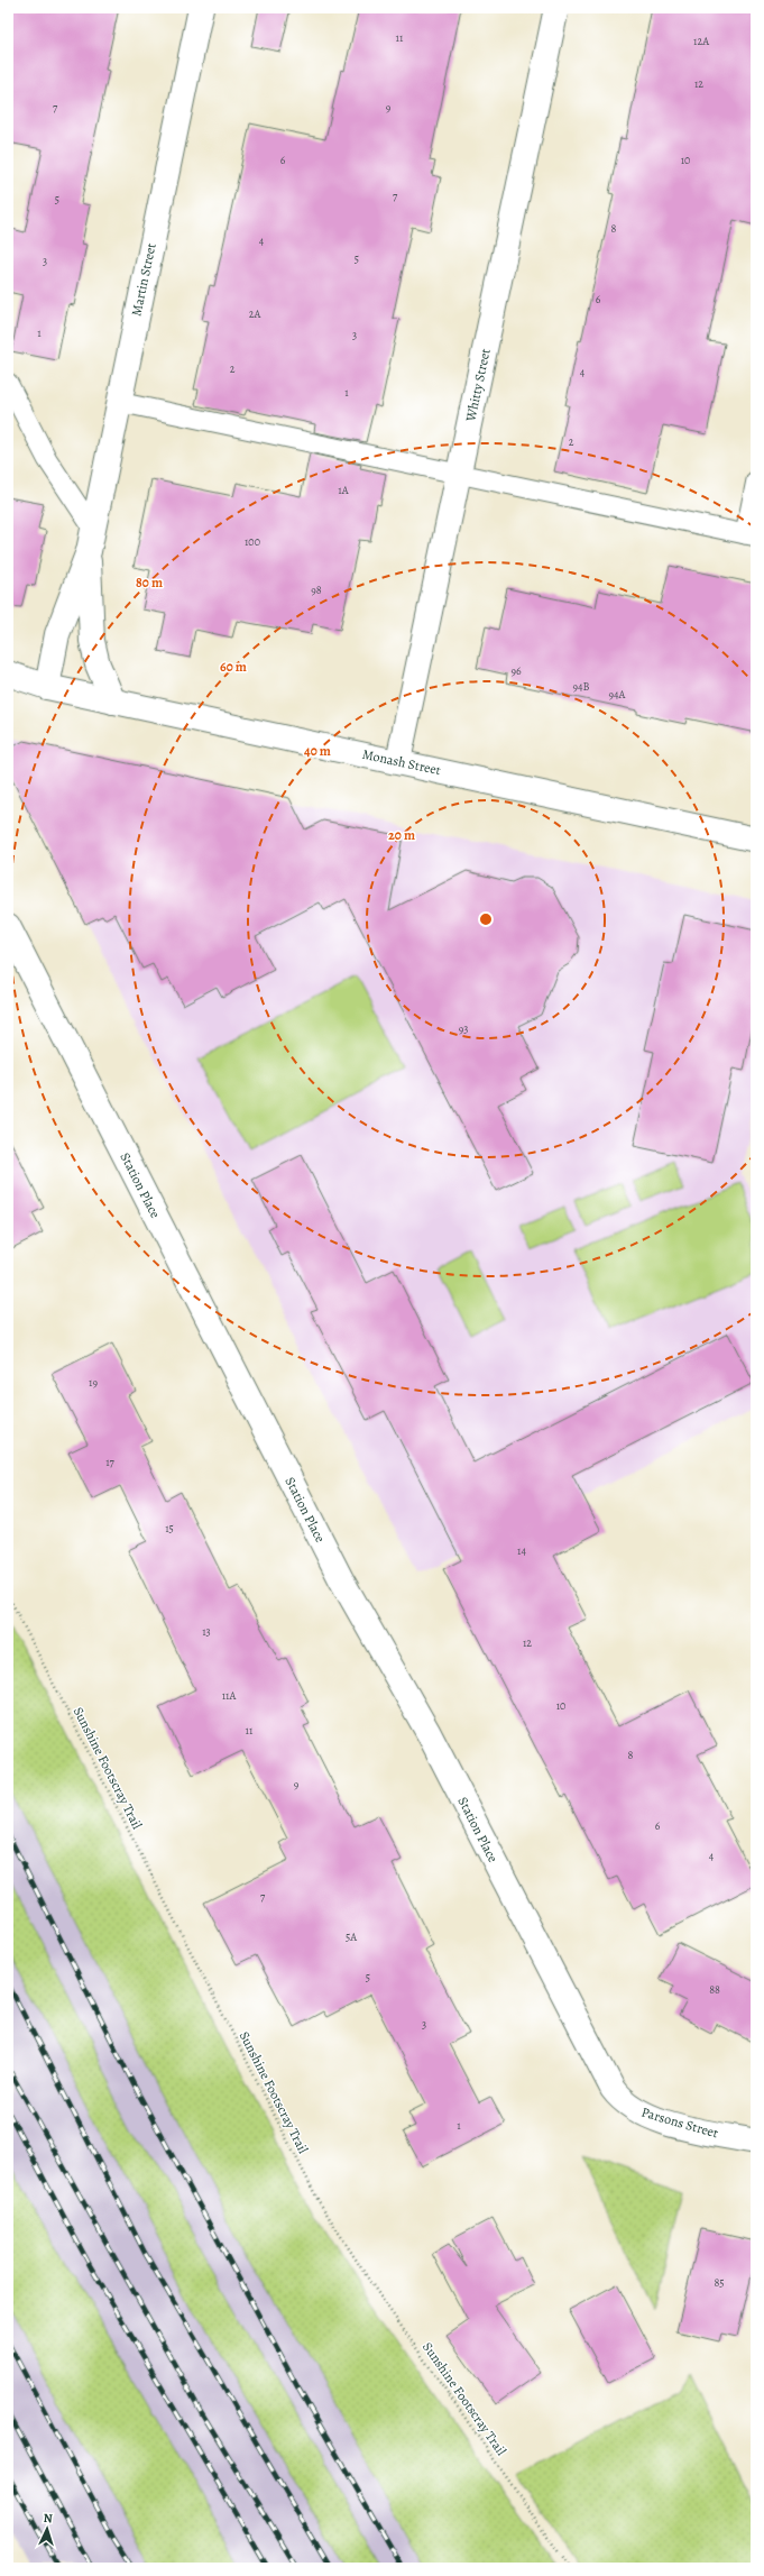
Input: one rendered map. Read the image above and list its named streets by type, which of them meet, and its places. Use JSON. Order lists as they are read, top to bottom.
{
  "streets": {
    "street": [
      "Martin Street",
      "Whitty Street",
      "Monash Street",
      "Station Place",
      "Parsons Street"
    ],
    "path": ["Sunshine Footscray Trail"]
  },
  "crossings": [
    ["Martin Street", "Monash Street"],
    ["Whitty Street", "Monash Street"],
    ["Station Place", "Parsons Street"]
  ],
  "house_numbers": [
    "11",
    "12A",
    "12",
    "7",
    "9",
    "6",
    "10",
    "7",
    "5",
    "8",
    "4",
    "5",
    "3",
    "6",
    "2A",
    "1",
    "3",
    "2",
    "4",
    "1",
    "2",
    "1A",
    "100",
    "98",
    "96",
    "94B",
    "94A",
    "93",
    "19",
    "17",
    "15",
    "14",
    "13",
    "12",
    "11A",
    "10",
    "11",
    "8",
    "9",
    "6",
    "4",
    "7",
    "5A",
    "5",
    "88",
    "3",
    "1",
    "85"
  ],
  "north": "top",
  "rings": [
    "80 m",
    "60 m",
    "40 m",
    "20 m"
  ]
}
